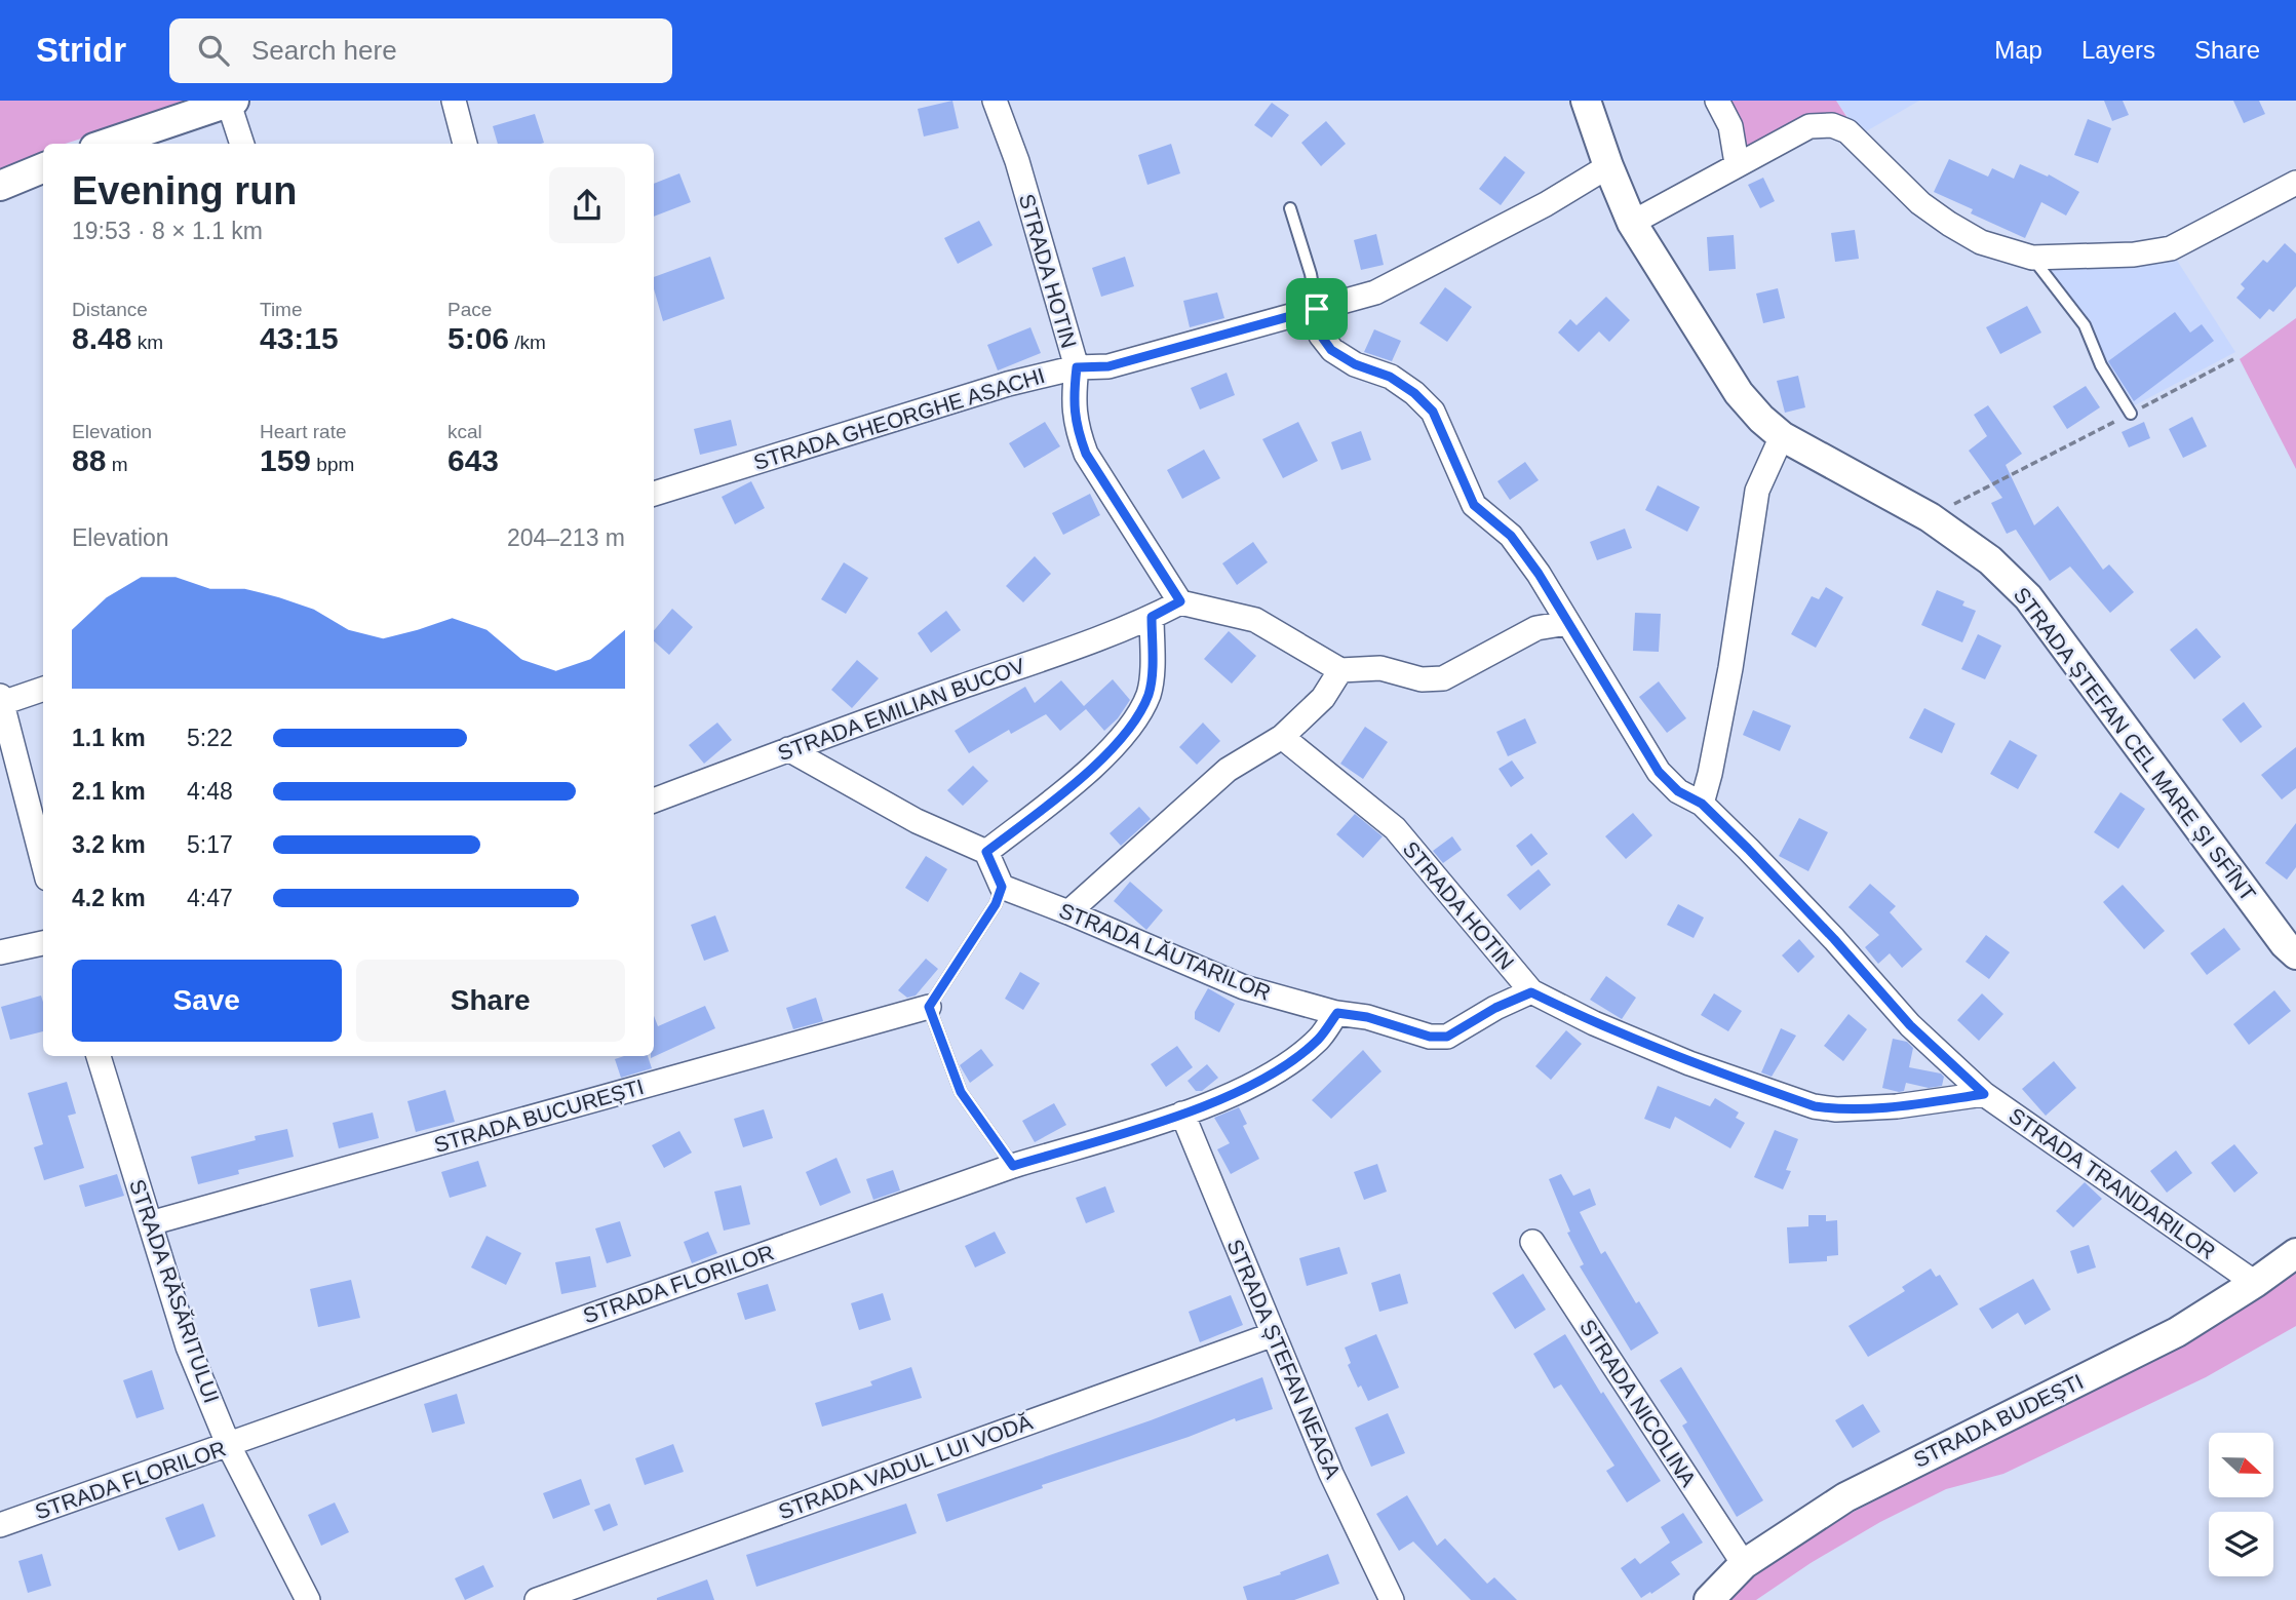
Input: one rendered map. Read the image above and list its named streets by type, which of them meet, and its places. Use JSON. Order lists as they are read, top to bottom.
{
  "streets": {
    "street": [
      "STRADA HOTIN",
      "STRADA GHEORGHE ASACHI",
      "STRADA EMILIAN BUCOV",
      "STRADA ȘTEFAN CEL MARE ȘI SFÎNT",
      "STRADA LĂUTARILOR",
      "STRADA BUCUREȘTI",
      "STRADA TRANDARILOR",
      "STRADA FLORILOR",
      "STRADA RĂSĂRITULUI",
      "STRADA ȘTEFAN NEAGA",
      "STRADA NICOLINA",
      "STRADA BUDEȘTI",
      "STRADA VADUL LUI VODĂ"
    ]
  },
  "crossings": [
    ["STRADA HOTIN", "STRADA GHEORGHE ASACHI"],
    ["STRADA HOTIN", "STRADA EMILIAN BUCOV"],
    ["STRADA HOTIN", "STRADA LĂUTARILOR"],
    ["STRADA HOTIN", "STRADA TRANDARILOR"],
    ["STRADA GHEORGHE ASACHI", "STRADA ȘTEFAN CEL MARE ȘI SFÎNT"],
    ["STRADA GHEORGHE ASACHI", "STRADA TRANDARILOR"],
    ["STRADA LĂUTARILOR", "STRADA FLORILOR"],
    ["STRADA BUCUREȘTI", "STRADA RĂSĂRITULUI"],
    ["STRADA TRANDARILOR", "STRADA BUDEȘTI"],
    ["STRADA FLORILOR", "STRADA RĂSĂRITULUI"],
    ["STRADA FLORILOR", "STRADA ȘTEFAN NEAGA"],
    ["STRADA ȘTEFAN NEAGA", "STRADA VADUL LUI VODĂ"],
    ["STRADA NICOLINA", "STRADA BUDEȘTI"]
  ],
  "north": "right",
  "page": {
    "header": "Stridr",
    "search": "Search here",
    "nav": ["Map", "Layers", "Share"],
    "heading": ["Evening run", "19:53 · 8 × 1.1 km"],
    "stats": [
      ["Distance", "8.48 km"],
      ["Time", "43:15"],
      ["Pace", "5:06 /km"],
      ["Elevation", "88 m"],
      ["Heart rate", "159 bpm"],
      ["kcal", "643"]
    ],
    "chart": ["Elevation", "204–213 m"],
    "list": [
      {
        "name": "1.1 km",
        "note": "5:22"
      },
      {
        "name": "2.1 km",
        "note": "4:48"
      },
      {
        "name": "3.2 km",
        "note": "5:17"
      },
      {
        "name": "4.2 km",
        "note": "4:47"
      }
    ],
    "buttons": ["Save", "Share"]
  }
}
